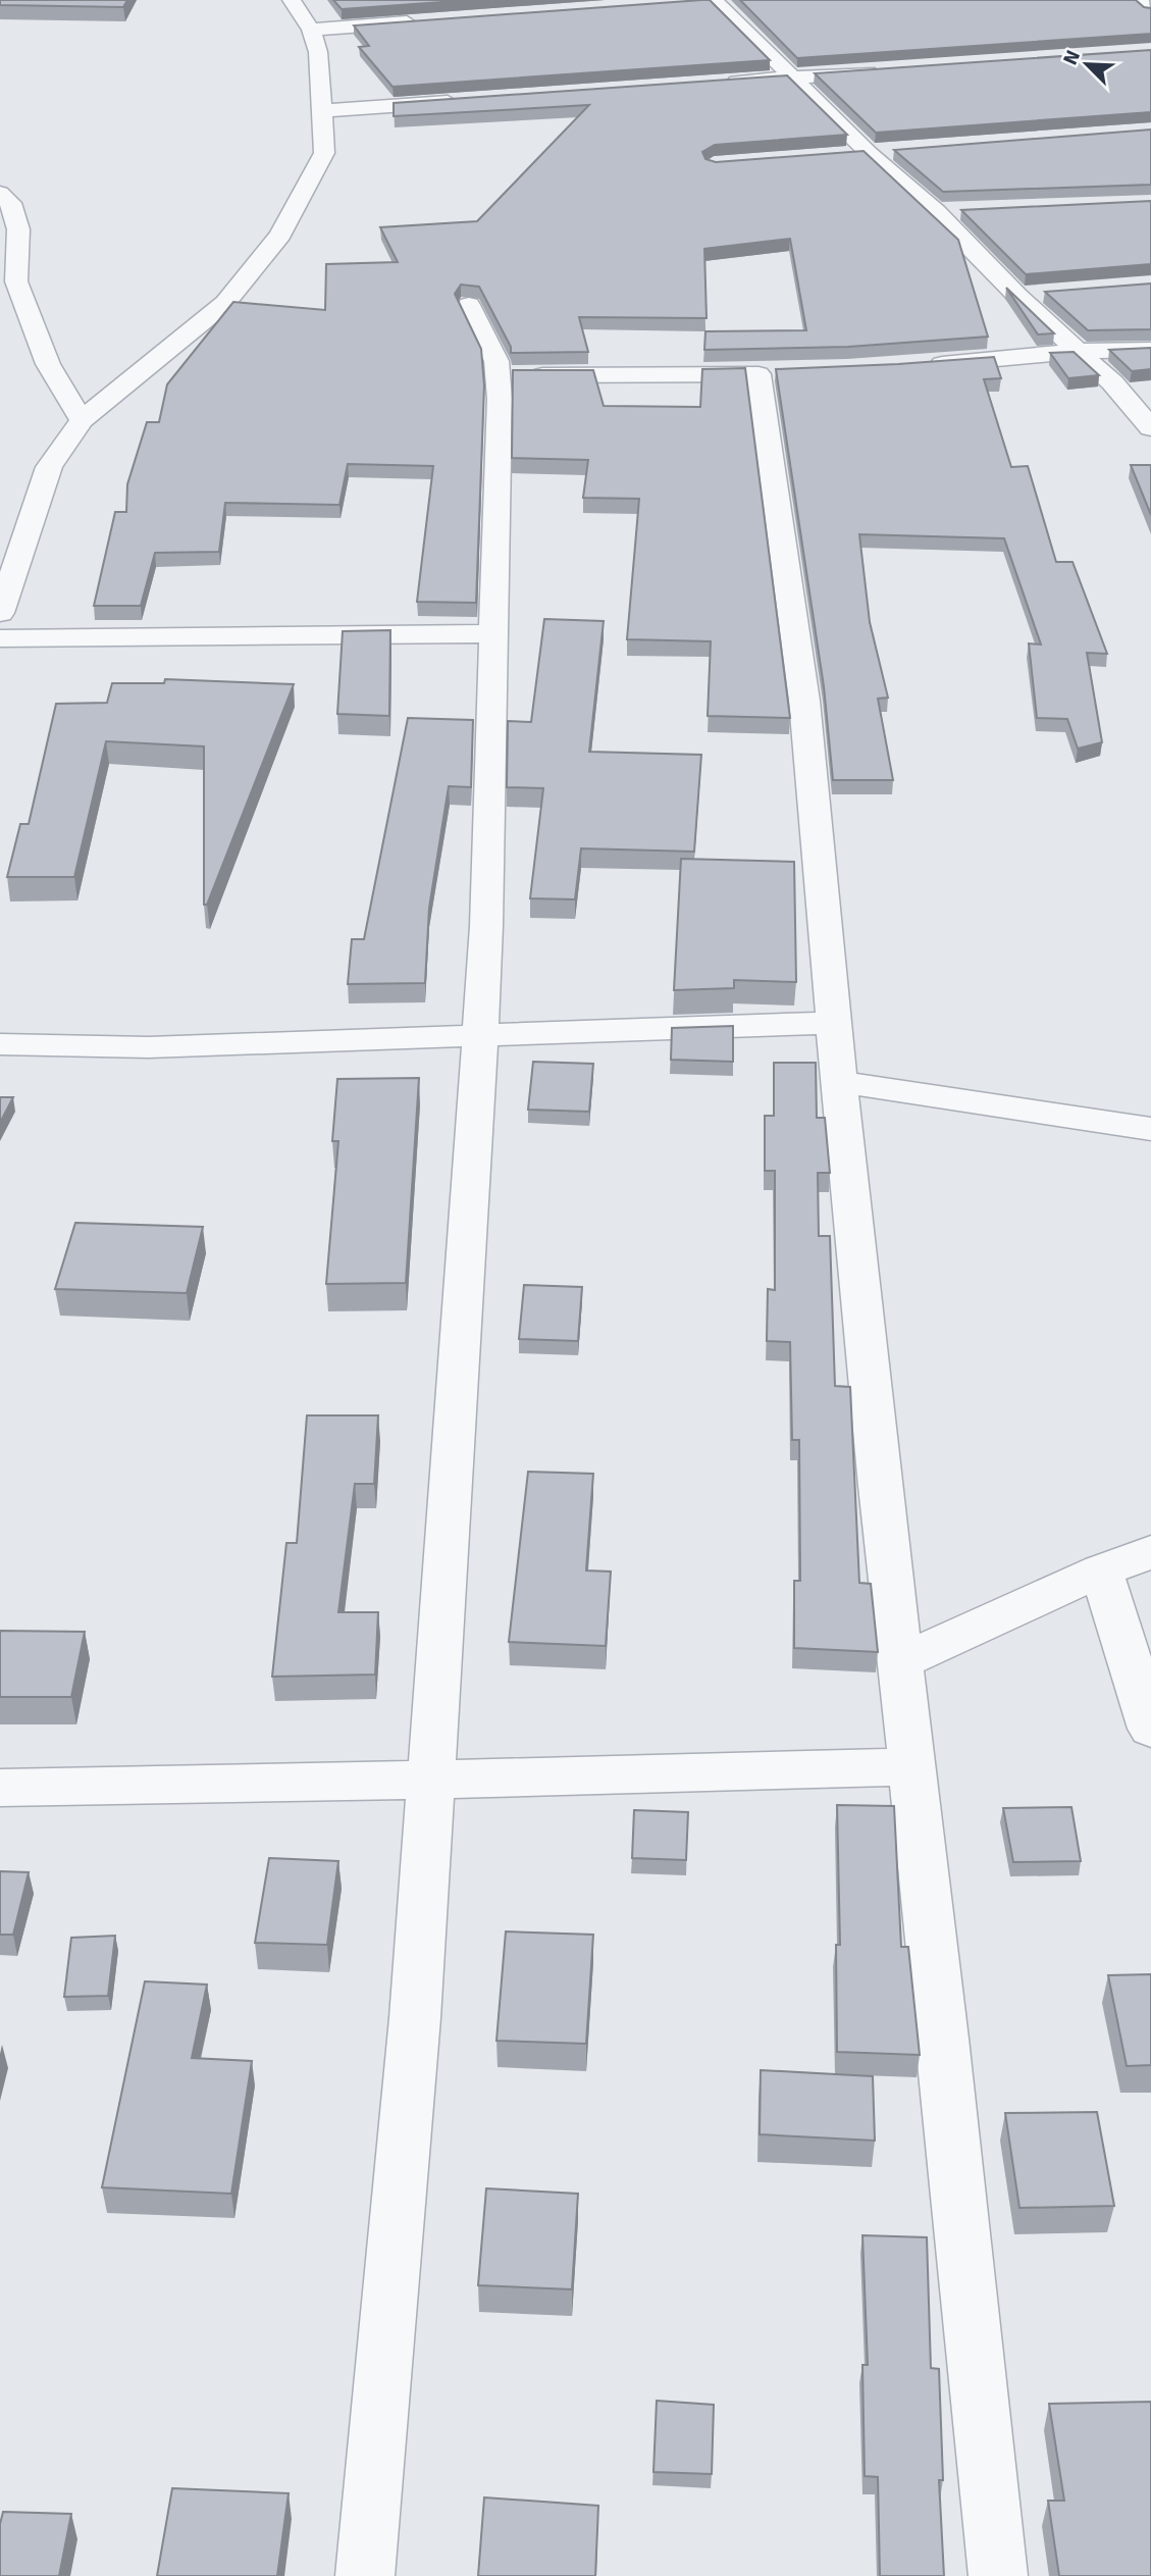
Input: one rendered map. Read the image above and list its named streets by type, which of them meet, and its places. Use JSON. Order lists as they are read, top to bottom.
{
  "north": "top left"
}
